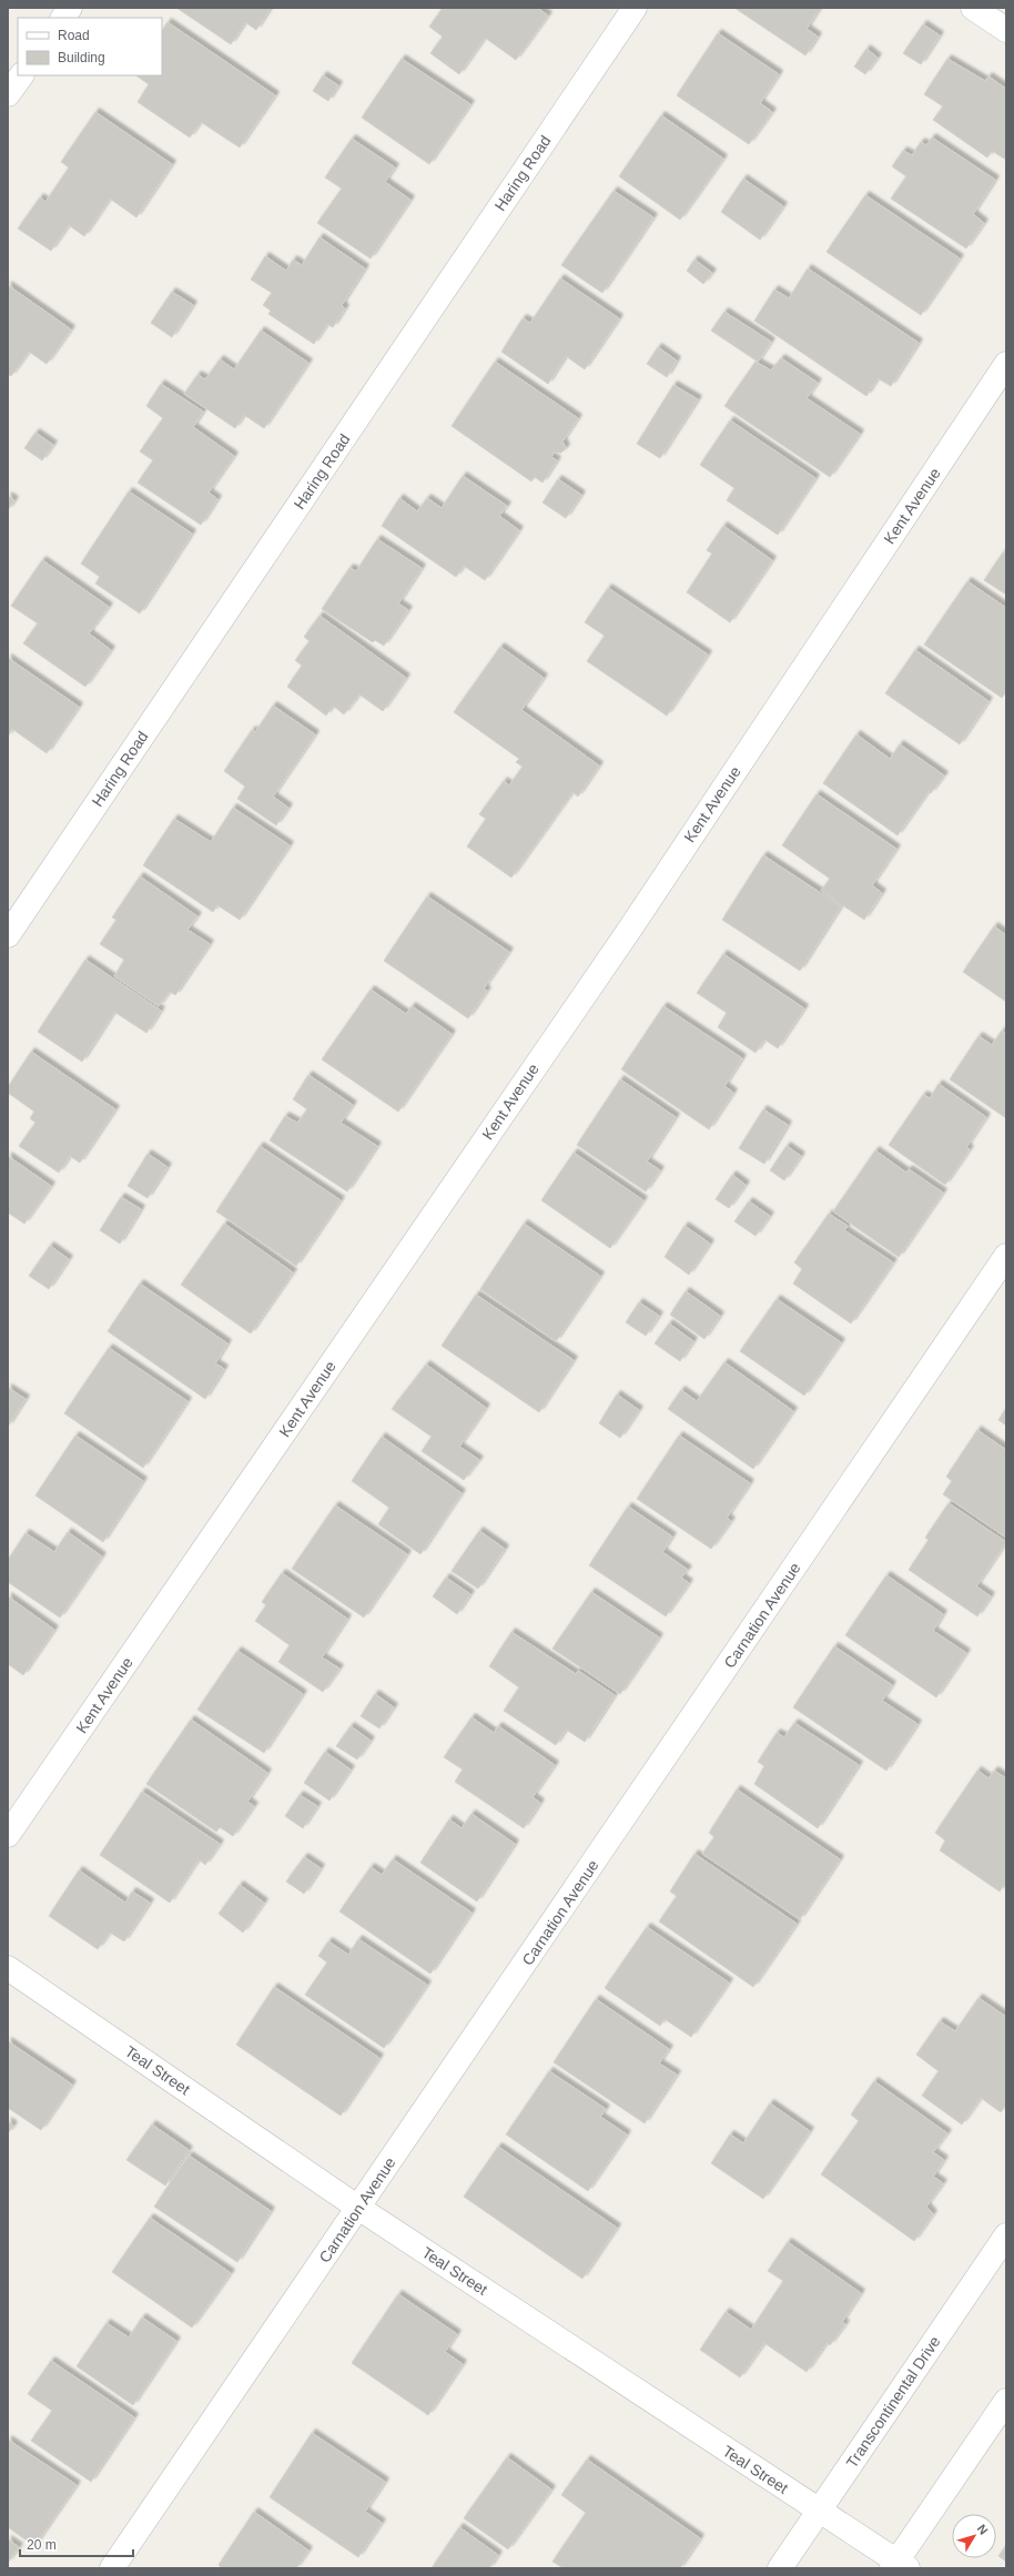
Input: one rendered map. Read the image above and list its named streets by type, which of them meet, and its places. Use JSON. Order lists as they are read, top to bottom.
{
  "streets": {
    "street": [
      "Haring Road",
      "Kent Avenue",
      "Carnation Avenue",
      "Teal Street",
      "Transcontinental Drive"
    ]
  },
  "crossings": [
    ["Carnation Avenue", "Teal Street"],
    ["Teal Street", "Transcontinental Drive"]
  ],
  "legend": ["Road", "Building"],
  "scale_bar": "20 m",
  "north": "top right"
}
